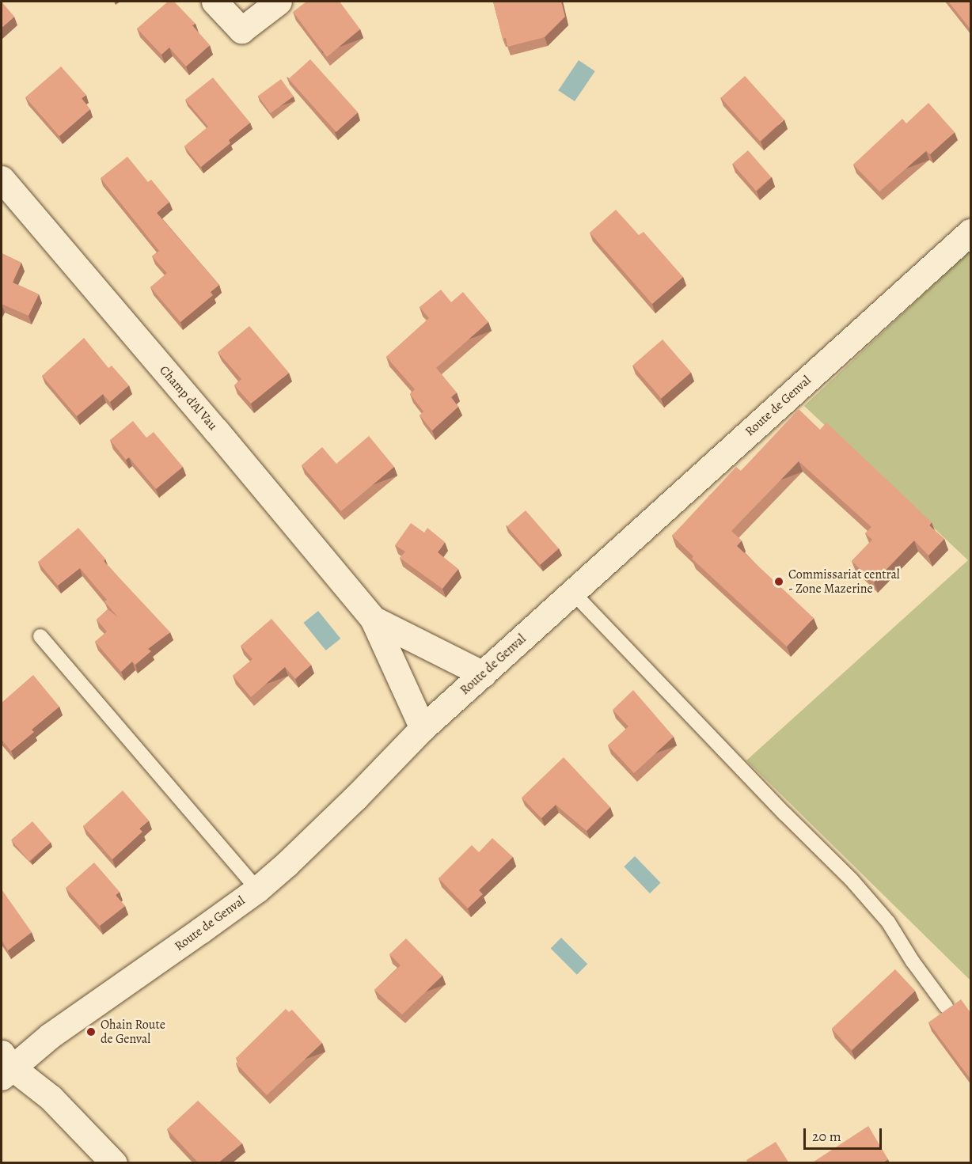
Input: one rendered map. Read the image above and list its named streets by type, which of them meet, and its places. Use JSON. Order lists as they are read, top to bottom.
{
  "streets": {
    "main road": ["Champ d'Al Vau", "Route de Genval"]
  },
  "crossings": [
    ["Champ d'Al Vau", "Route de Genval"]
  ],
  "places": ["Commissariat central - Zone Mazerine", "Ohain Route de Genval"],
  "scale_bar": "20 m"
}
